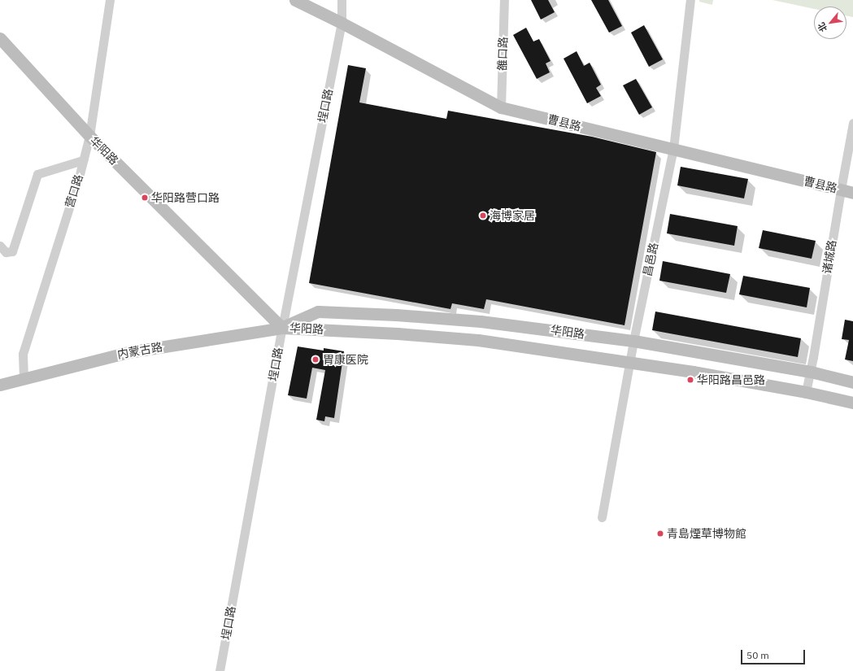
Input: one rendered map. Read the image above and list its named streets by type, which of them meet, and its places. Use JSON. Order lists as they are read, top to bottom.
{
  "streets": {
    "main road": ["曹县路", "华阳路", "内蒙古路"],
    "street": [
      "雒口路",
      "埕口路",
      "营口路",
      "诸城路",
      "昌邑路"
    ]
  },
  "crossings": [
    ["雒口路", "曹县路"],
    ["埕口路", "曹县路"],
    ["埕口路", "华阳路"],
    ["埕口路", "内蒙古路"],
    ["曹县路", "诸城路"],
    ["曹县路", "昌邑路"],
    ["华阳路", "营口路"],
    ["华阳路", "诸城路"],
    ["华阳路", "昌邑路"],
    ["华阳路", "内蒙古路"],
    ["营口路", "内蒙古路"]
  ],
  "places": [
    "华阳路营口路",
    "海博家居",
    "胃康医院",
    "华阳路昌邑路",
    "青島煙草博物館"
  ],
  "scale_bar": "50 m",
  "north": "bottom left"
}
